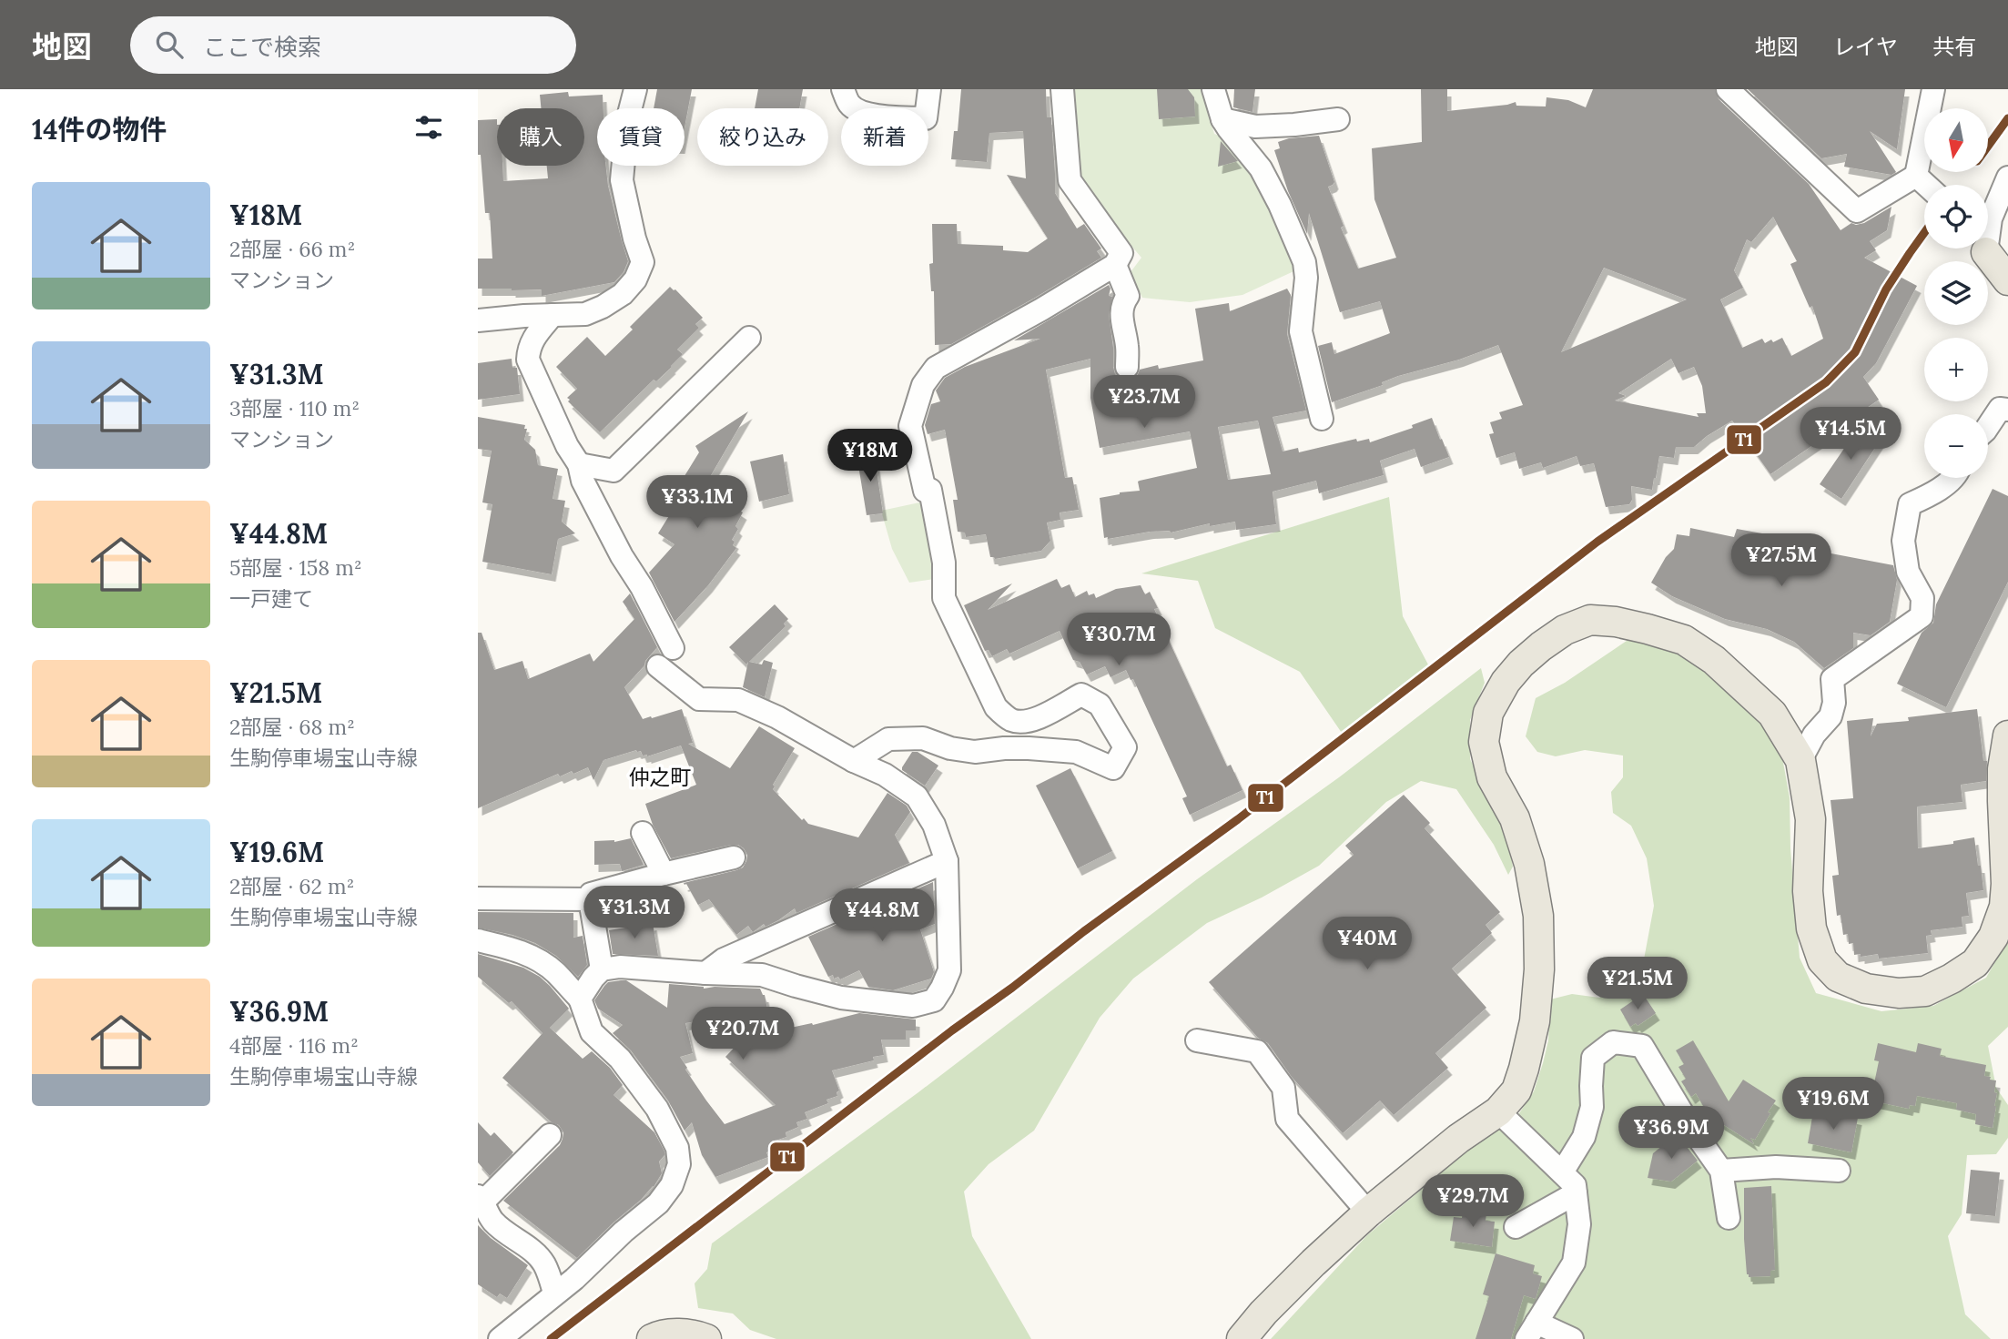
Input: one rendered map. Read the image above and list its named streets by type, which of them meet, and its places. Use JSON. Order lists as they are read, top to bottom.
{
  "districts": ["仲之町"],
  "lines": ["transit line T1"],
  "north": "bottom",
  "page": {
    "header": "地図",
    "search": "ここで検索",
    "nav": ["地図", "レイヤ", "共有"],
    "heading": "14件の物件",
    "map_buttons": ["+", "−"],
    "chip": [
      "購入",
      "賃貸",
      "絞り込み",
      "新着"
    ],
    "list": [
      {
        "name": "¥18M",
        "note": "2部屋 · 66 m² · マンション"
      },
      {
        "name": "¥31.3M",
        "note": "3部屋 · 110 m² · マンション"
      },
      {
        "name": "¥44.8M",
        "note": "5部屋 · 158 m² · 一戸建て"
      },
      {
        "name": "¥21.5M",
        "note": "2部屋 · 68 m² · 生駒停車場宝山寺線"
      },
      {
        "name": "¥19.6M",
        "note": "2部屋 · 62 m² · 生駒停車場宝山寺線"
      },
      {
        "name": "¥36.9M",
        "note": "4部屋 · 116 m² · 生駒停車場宝山寺線"
      }
    ],
    "price": [
      "¥23.7M",
      "¥14.5M",
      "¥18M",
      "¥33.1M",
      "¥27.5M",
      "¥30.7M",
      "¥31.3M",
      "¥44.8M",
      "¥40M",
      "¥21.5M",
      "¥20.7M",
      "¥19.6M",
      "¥36.9M",
      "¥29.7M"
    ]
  }
}
